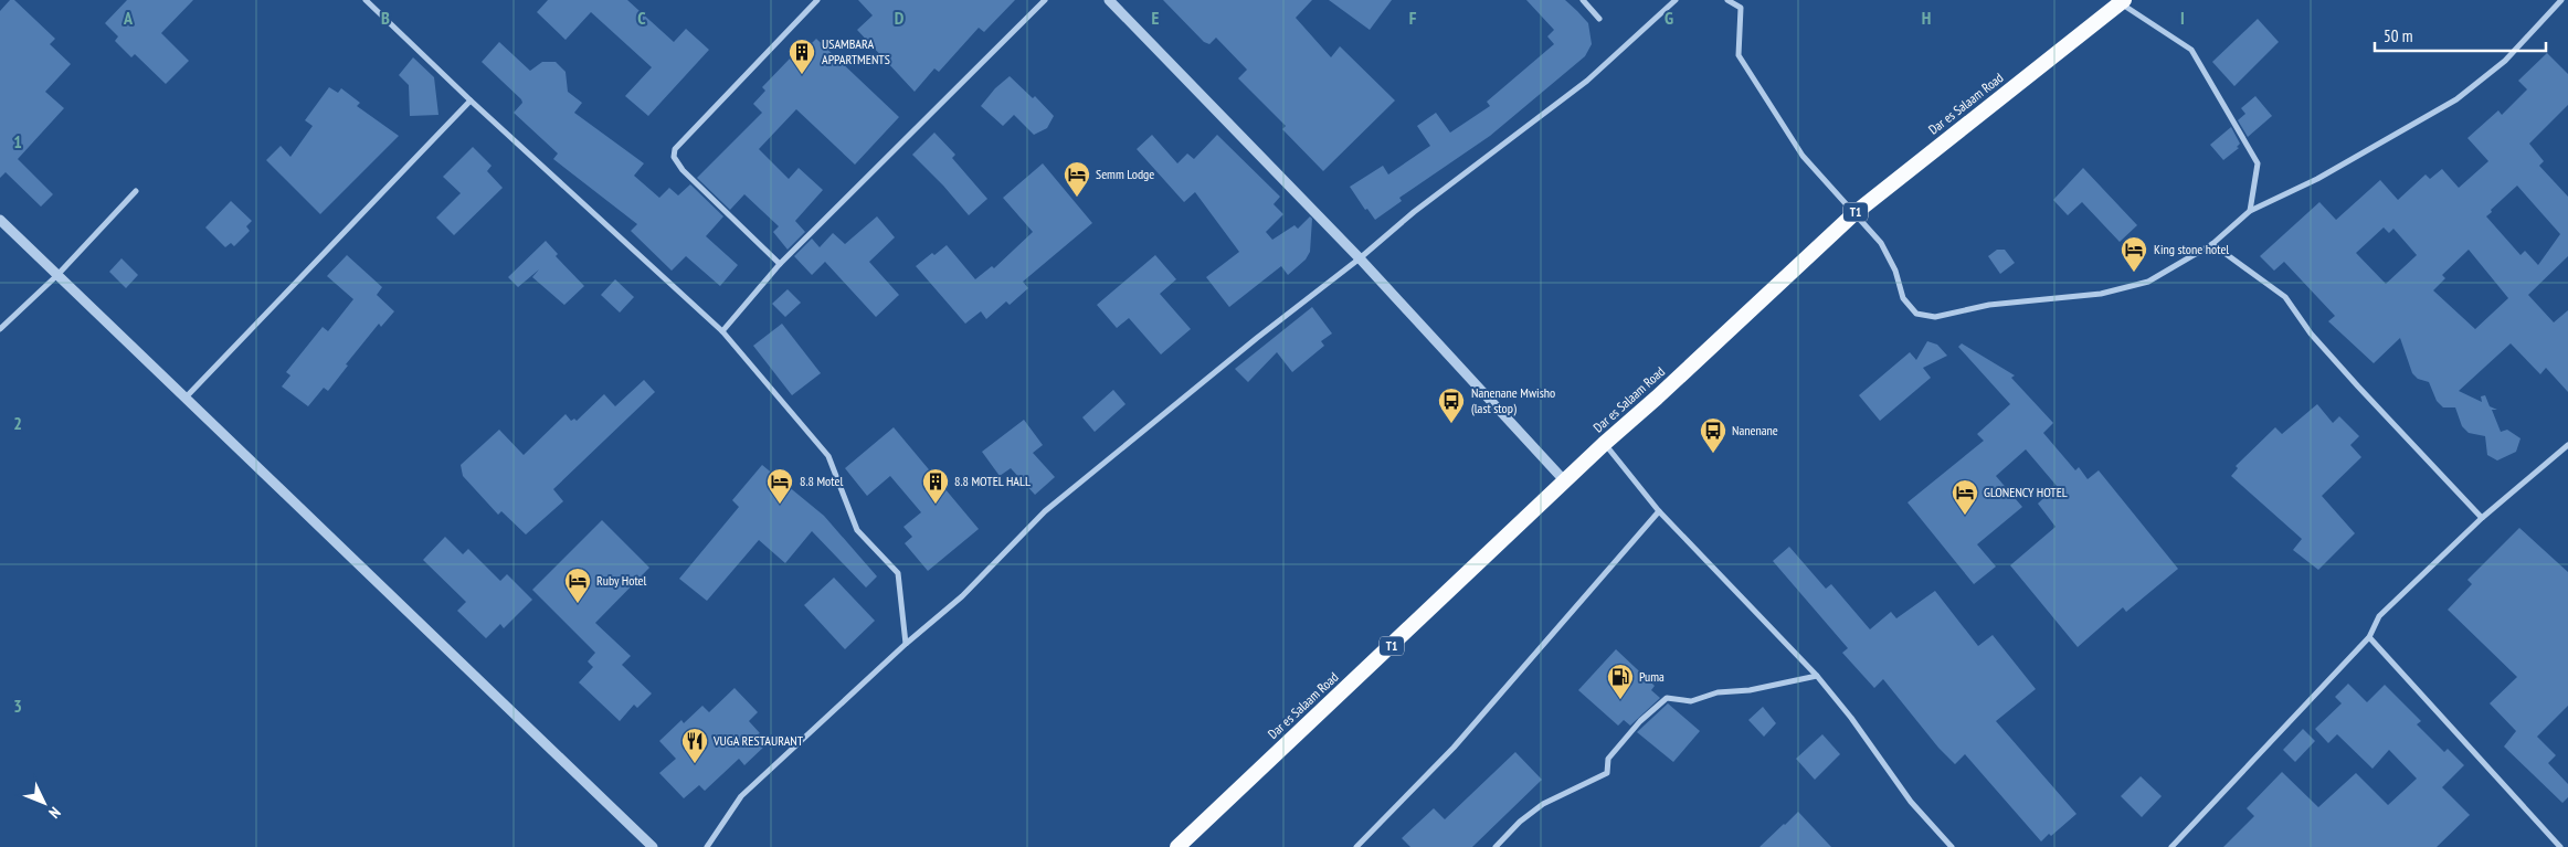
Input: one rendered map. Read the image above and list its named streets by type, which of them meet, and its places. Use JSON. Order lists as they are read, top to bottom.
{
  "streets": {
    "highway": ["Dar es Salaam Road", "T1"]
  },
  "places": {
    "building": ["USAMBARA APPARTMENTS", "8.8 MOTEL HALL"],
    "hotel": [
      "Semm Lodge",
      "King stone hotel",
      "8.8 Motel",
      "GLONENCY HOTEL",
      "Ruby Hotel"
    ],
    "bus stop": ["Nanenane Mwisho (last stop)", "Nanenane"],
    "fuel station": ["Puma"],
    "restaurant": ["VUGA RESTAURANT"]
  },
  "scale_bar": "50 m",
  "north": "bottom right",
  "grid": {
    "columns": [
      "A",
      "B",
      "C",
      "D",
      "E",
      "F",
      "G",
      "H",
      "I"
    ],
    "rows": ["1", "2", "3"]
  }
}
